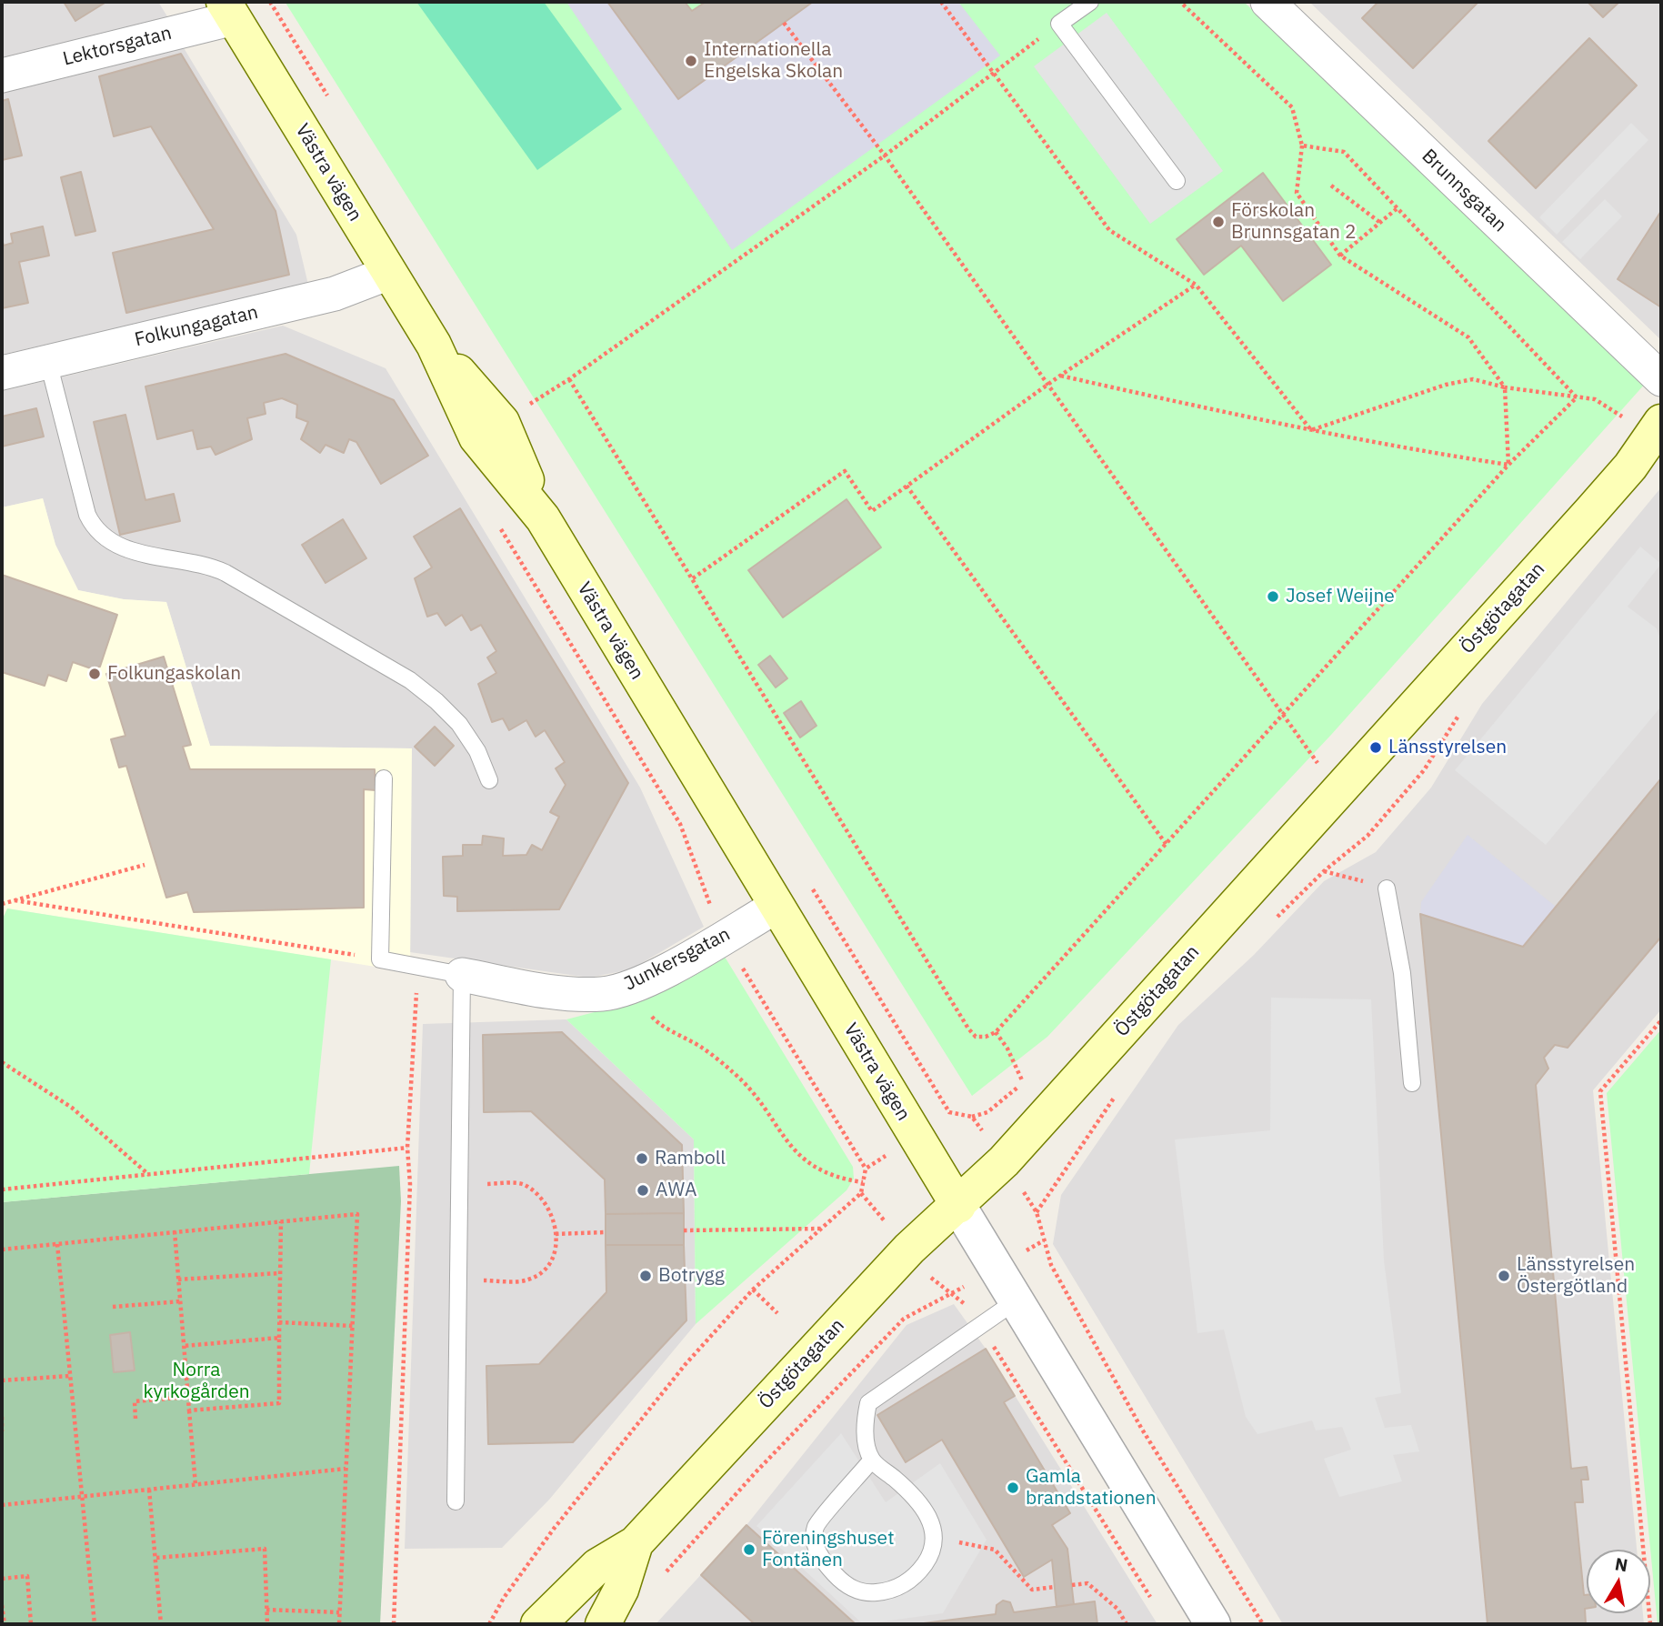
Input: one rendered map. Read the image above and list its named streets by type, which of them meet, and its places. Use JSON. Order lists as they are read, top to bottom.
{
  "streets": {
    "main road": ["Västra vägen", "Östgötagatan"],
    "street": [
      "Lektorsgatan",
      "Brunnsgatan",
      "Folkungagatan",
      "Junkersgatan"
    ]
  },
  "crossings": [
    ["Lektorsgatan", "Västra vägen"],
    ["Västra vägen", "Folkungagatan"],
    ["Västra vägen", "Östgötagatan"],
    ["Västra vägen", "Junkersgatan"]
  ],
  "parks": ["Norra kyrkogården"],
  "places": [
    "Internationella Engelska Skolan",
    "Förskolan Brunnsgatan 2",
    "Josef Weijne",
    "Folkungaskolan",
    "Länsstyrelsen",
    "Ramboll",
    "AWA",
    "Botrygg",
    "Länsstyrelsen Östergötland",
    "Gamla brandstationen",
    "Föreningshuset Fontänen"
  ],
  "north": "top"
}
